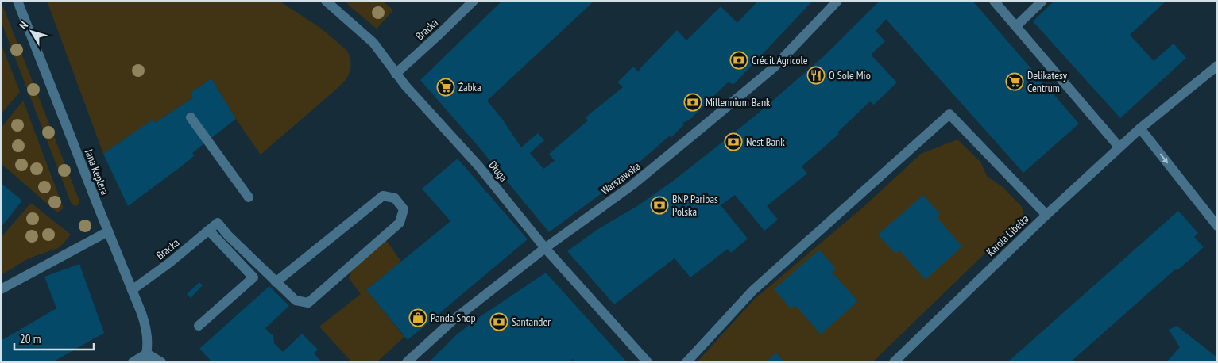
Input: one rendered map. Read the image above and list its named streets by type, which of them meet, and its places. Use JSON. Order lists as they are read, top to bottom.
{
  "streets": {
    "street": [
      "Bracka",
      "Długa",
      "Jana Keplera",
      "Warszawska",
      "Karola Libelta"
    ]
  },
  "crossings": [
    ["Bracka", "Długa"],
    ["Bracka", "Jana Keplera"],
    ["Długa", "Warszawska"]
  ],
  "places": {
    "bank": [
      "Crédit Agricole",
      "Millennium Bank",
      "Nest Bank",
      "BNP Paribas Polska",
      "Santander"
    ],
    "restaurant": ["O Sole Mio"],
    "supermarket": ["Delikatesy Centrum", "Żabka"],
    "shop": ["Panda Shop"]
  },
  "scale_bar": "20 m",
  "north": "top left"
}
